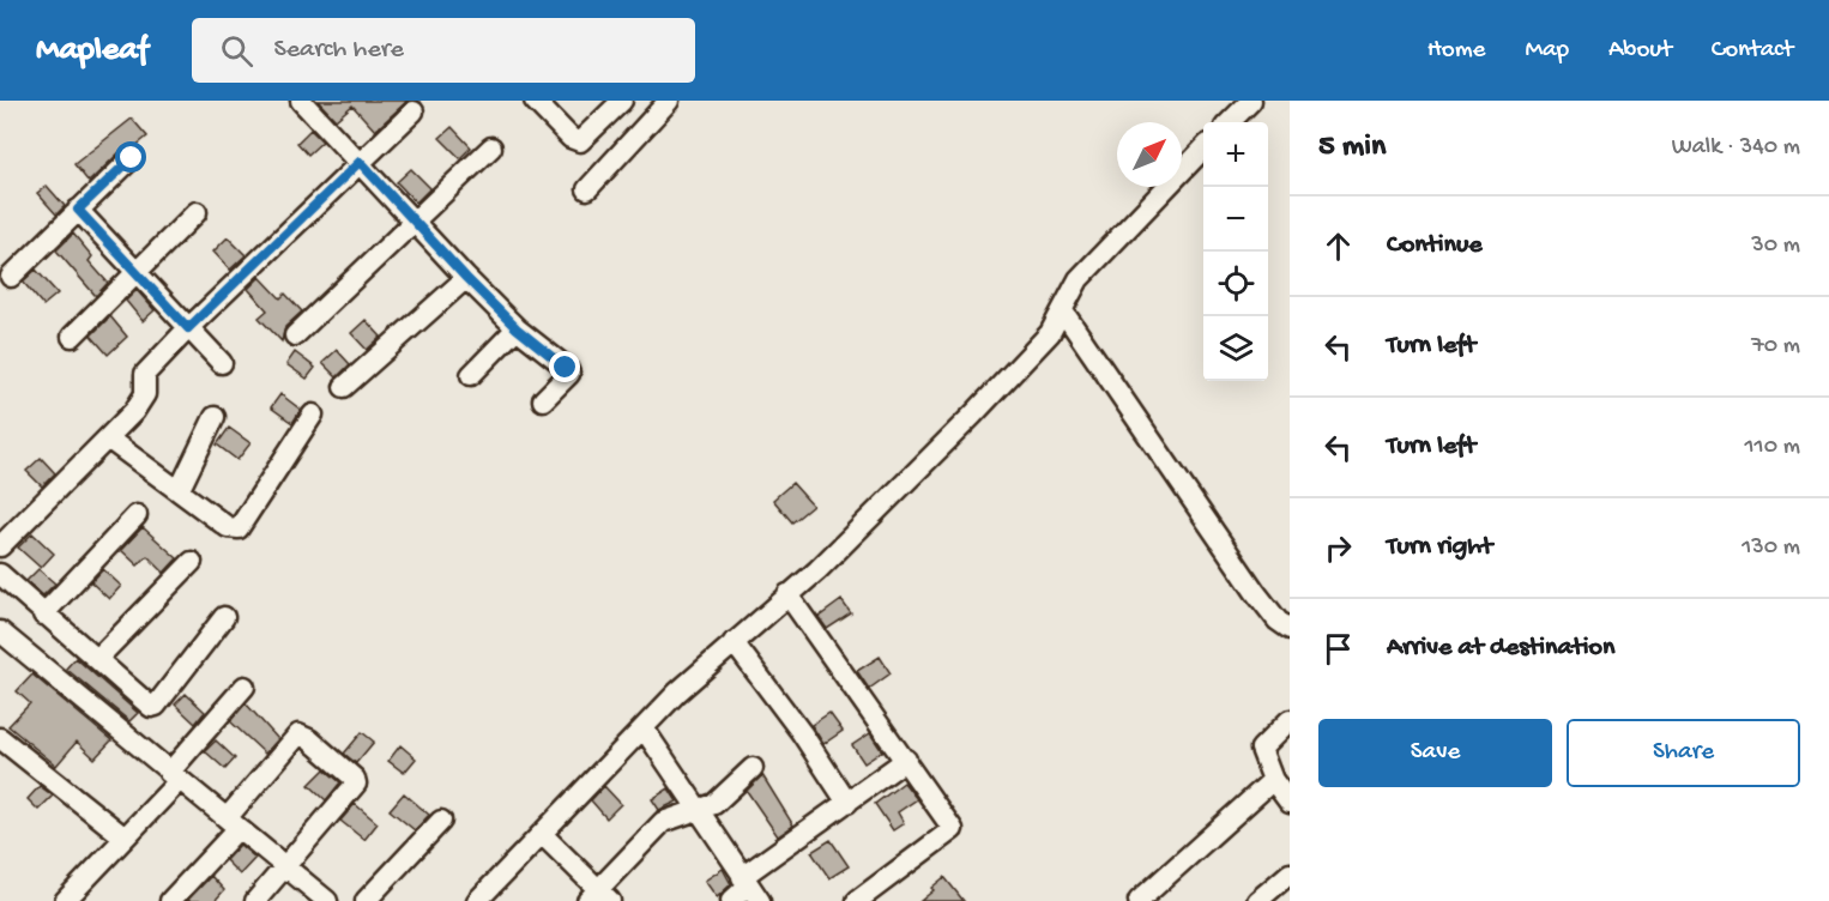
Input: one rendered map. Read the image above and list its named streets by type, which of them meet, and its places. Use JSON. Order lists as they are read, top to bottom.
{
  "north": "top right",
  "page": {
    "header": "Mapleaf",
    "search": "Search here",
    "nav": [
      "Home",
      "Map",
      "About",
      "Contact"
    ],
    "heading": ["5 min", "Walk · 340 m"],
    "map_buttons": ["+", "−"],
    "list": [
      ["Continue", "30 m"],
      ["Turn left", "70 m"],
      ["Turn left", "110 m"],
      ["Turn right", "130 m"],
      "Arrive at destination"
    ],
    "buttons": ["Save", "Share"]
  }
}
